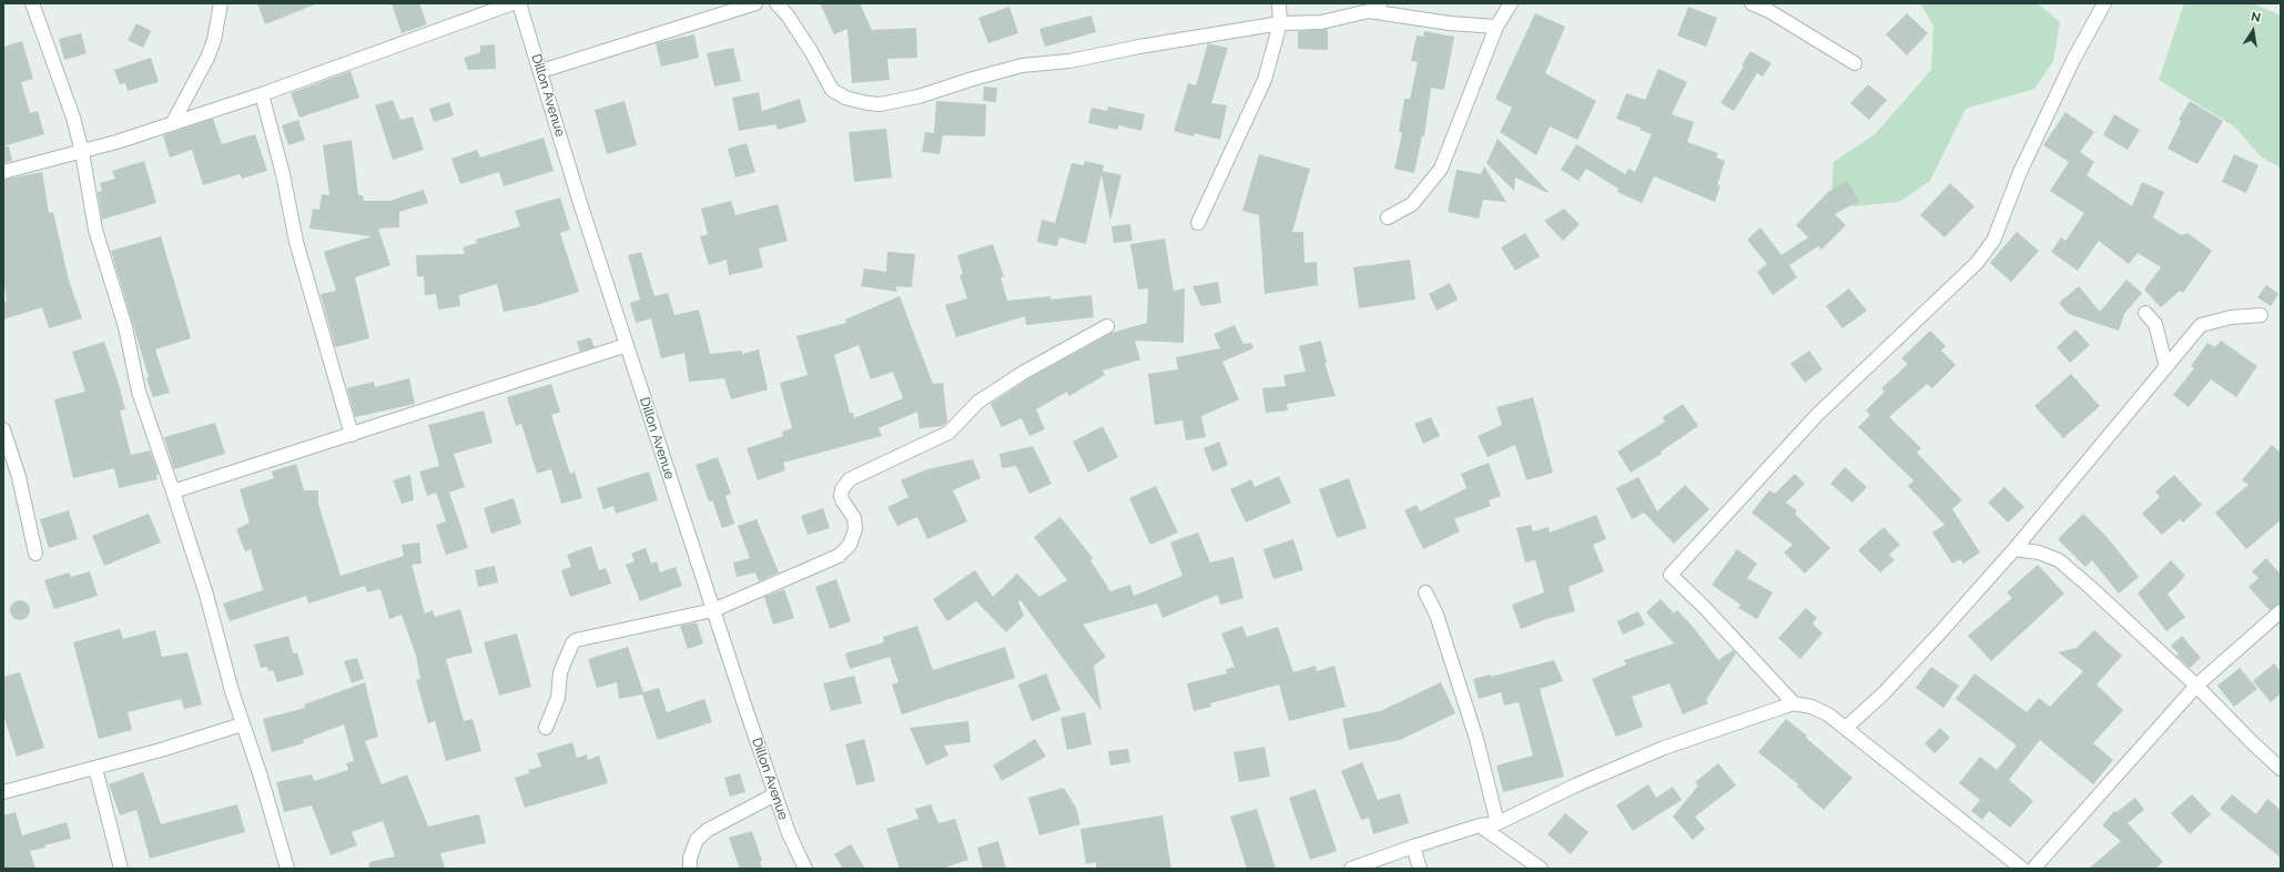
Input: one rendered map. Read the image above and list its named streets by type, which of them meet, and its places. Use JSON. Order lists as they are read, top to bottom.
{
  "streets": {
    "street": ["Dillon Avenue"]
  },
  "north": "top"
}
